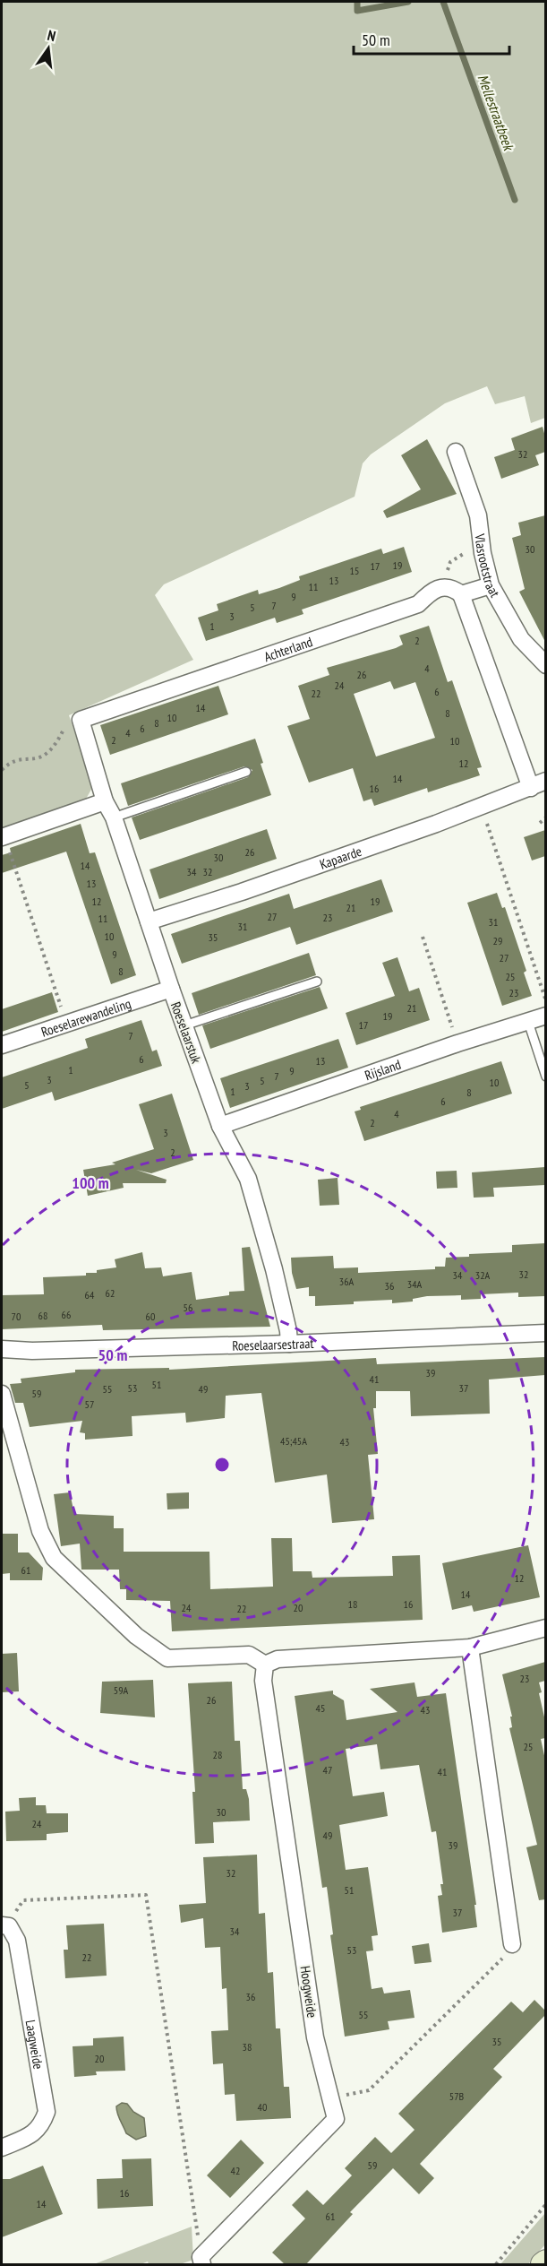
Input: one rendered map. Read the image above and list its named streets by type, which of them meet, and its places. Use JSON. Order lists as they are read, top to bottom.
{
  "streets": {
    "street": [
      "Vlasrootstraat",
      "Achterland",
      "Kapaarde",
      "Roeselarewandeling",
      "Roeselaarstuk",
      "Rijsland",
      "Roeselaarsestraat",
      "Hoogweide",
      "Laagweide"
    ]
  },
  "crossings": [
    ["Achterland", "Roeselaarstuk"],
    ["Kapaarde", "Roeselaarstuk"],
    ["Roeselarewandeling", "Roeselaarstuk"],
    ["Roeselaarstuk", "Rijsland"],
    ["Roeselaarstuk", "Roeselaarsestraat"]
  ],
  "water": ["Mellestraatbeek"],
  "house_numbers": [
    "32",
    "30",
    "19",
    "17",
    "15",
    "13",
    "11",
    "9",
    "7",
    "5",
    "3",
    "1",
    "2",
    "4",
    "26",
    "24",
    "6",
    "22",
    "14",
    "8",
    "10",
    "8",
    "6",
    "4",
    "2",
    "10",
    "12",
    "14",
    "16",
    "26",
    "30",
    "14",
    "34",
    "32",
    "13",
    "12",
    "19",
    "21",
    "27",
    "23",
    "11",
    "31",
    "31",
    "10",
    "35",
    "29",
    "9",
    "27",
    "8",
    "25",
    "23",
    "21",
    "19",
    "17",
    "7",
    "6",
    "13",
    "1",
    "9",
    "7",
    "3",
    "5",
    "10",
    "5",
    "3",
    "1",
    "8",
    "6",
    "4",
    "2",
    "3",
    "2",
    "32",
    "34",
    "32A",
    "36A",
    "34A",
    "36",
    "62",
    "64",
    "56",
    "66",
    "68",
    "70",
    "60",
    "39",
    "41",
    "51",
    "53",
    "37",
    "55",
    "49",
    "59",
    "57",
    "45;45A",
    "43",
    "61",
    "12",
    "14",
    "18",
    "16",
    "24",
    "20",
    "22",
    "23",
    "59A",
    "26",
    "45",
    "43",
    "25",
    "28",
    "47",
    "41",
    "30",
    "24",
    "49",
    "39",
    "32",
    "51",
    "37",
    "34",
    "53",
    "22",
    "36",
    "55",
    "35",
    "38",
    "20",
    "57B",
    "40",
    "59",
    "42",
    "16",
    "14",
    "61"
  ],
  "scale_bar": "50 m",
  "north": "top",
  "rings": ["100 m", "50 m"]
}
